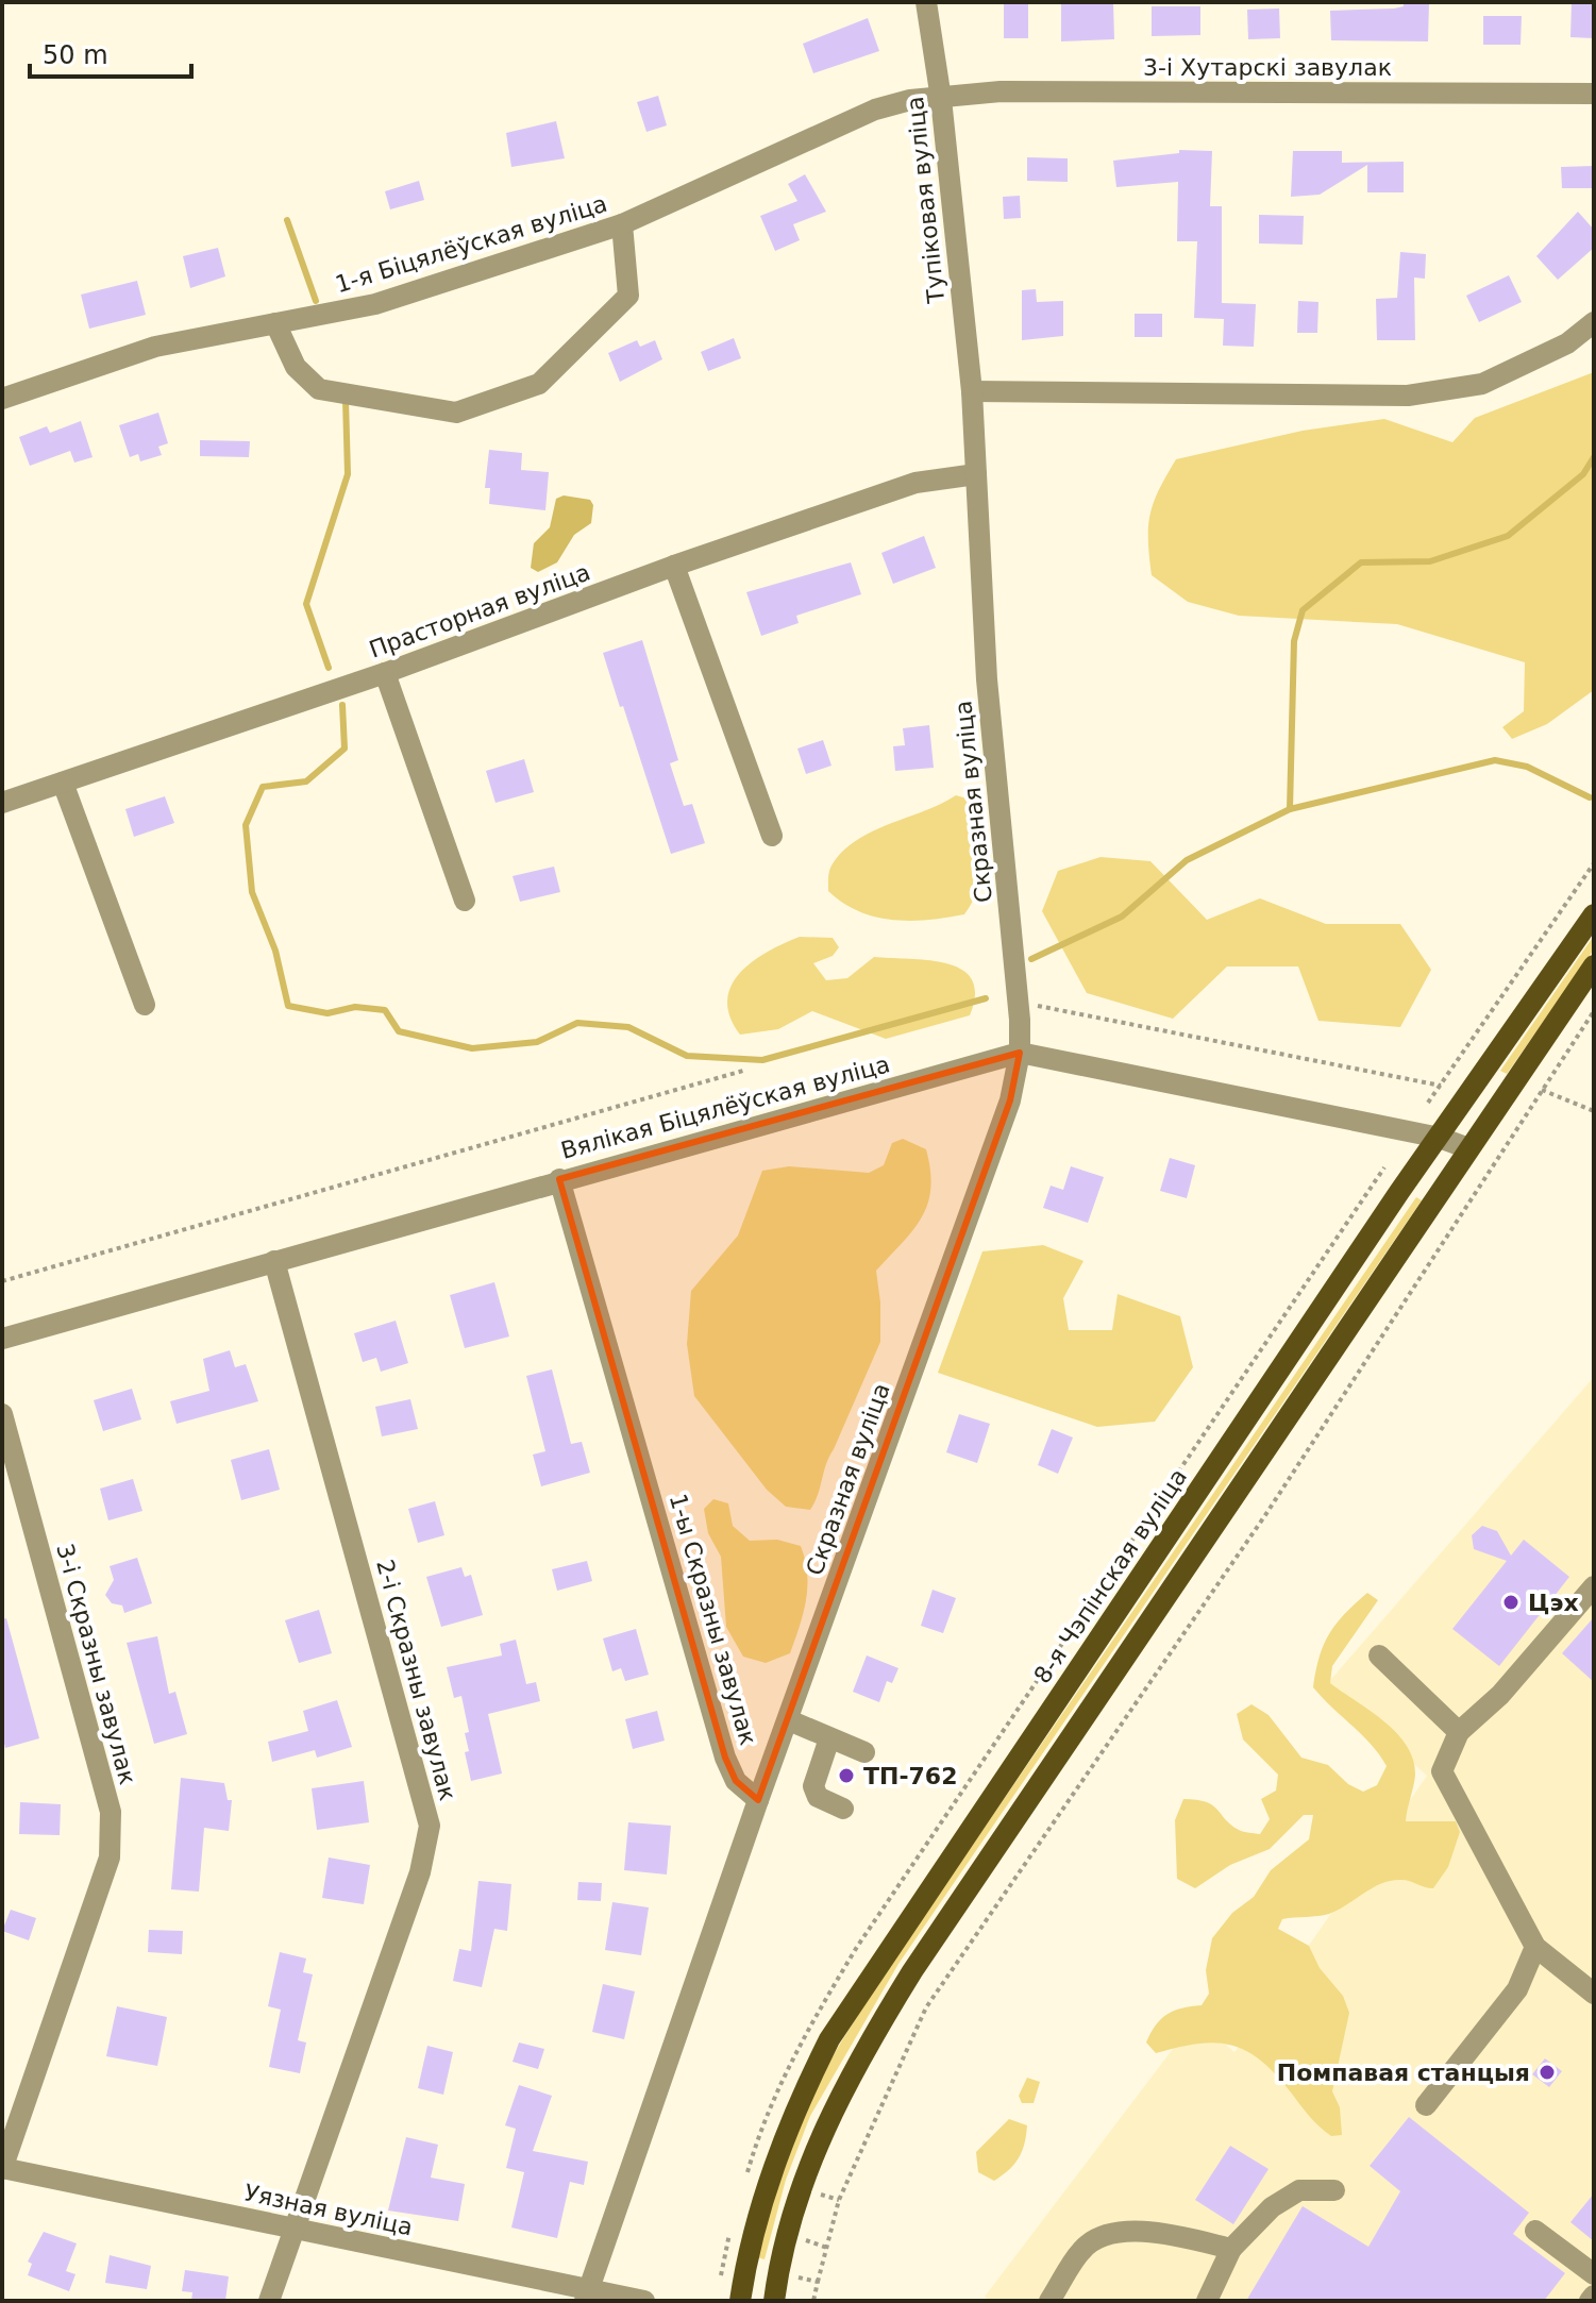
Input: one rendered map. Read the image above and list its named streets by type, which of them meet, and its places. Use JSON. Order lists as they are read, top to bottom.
{
  "streets": {
    "main road": ["8-я Чэпінская вуліца"],
    "street": [
      "3-і Хутарскі завулак",
      "Тупіковая вуліца",
      "1-я Біцялёўская вуліца",
      "Прасторная вуліца",
      "Скразная вуліца",
      "Вялікая Біцялёўская вуліца",
      "1-ы Скразны завулак",
      "3-і Скразны завулак",
      "2-і Скразны завулак",
      "Уязная вуліца"
    ]
  },
  "crossings": [
    ["3-і Хутарскі завулак", "Тупіковая вуліца"],
    ["3-і Хутарскі завулак", "1-я Біцялёўская вуліца"],
    ["Тупіковая вуліца", "1-я Біцялёўская вуліца"],
    ["Тупіковая вуліца", "Скразная вуліца"],
    ["Прасторная вуліца", "Скразная вуліца"],
    ["Скразная вуліца", "Вялікая Біцялёўская вуліца"],
    ["Скразная вуліца", "1-ы Скразны завулак"],
    ["Вялікая Біцялёўская вуліца", "8-я Чэпінская вуліца"],
    ["Вялікая Біцялёўская вуліца", "1-ы Скразны завулак"],
    ["Вялікая Біцялёўская вуліца", "2-і Скразны завулак"],
    ["3-і Скразны завулак", "Уязная вуліца"],
    ["2-і Скразны завулак", "Уязная вуліца"]
  ],
  "places": ["Цэх", "ТП-762", "Помпавая станцыя"],
  "scale_bar": "50 m"
}
